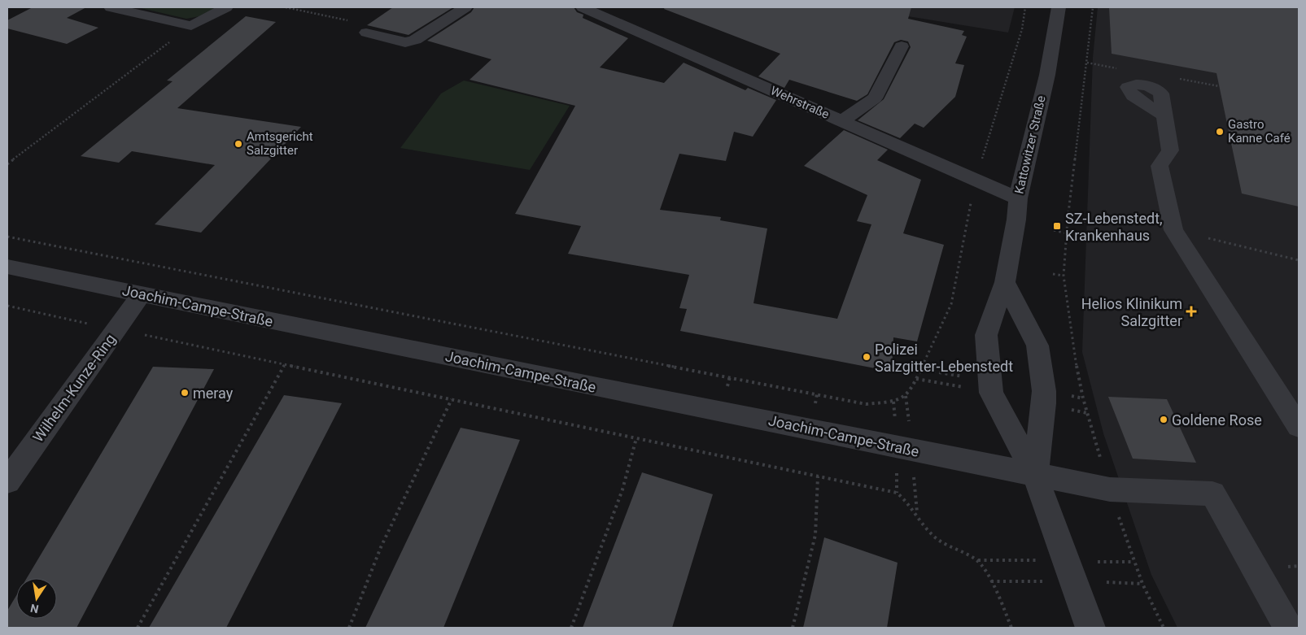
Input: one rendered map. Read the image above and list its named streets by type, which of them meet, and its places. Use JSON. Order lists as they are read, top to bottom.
{
  "streets": {
    "street": [
      "Wehrstraße",
      "Kattowitzer Straße",
      "Joachim-Campe-Straße",
      "Wilhelm-Kunze-Ring"
    ]
  },
  "crossings": [
    ["Wehrstraße", "Kattowitzer Straße"],
    ["Kattowitzer Straße", "Joachim-Campe-Straße"],
    ["Joachim-Campe-Straße", "Wilhelm-Kunze-Ring"]
  ],
  "places": {
    "other": [
      "Gastro Kanne Café",
      "Amtsgericht Salzgitter",
      "Polizei Salzgitter-Lebenstedt",
      "meray",
      "Goldene Rose"
    ],
    "transit": ["SZ-Lebenstedt, Krankenhaus"],
    "health": ["Helios Klinikum Salzgitter"]
  },
  "north": "bottom"
}
